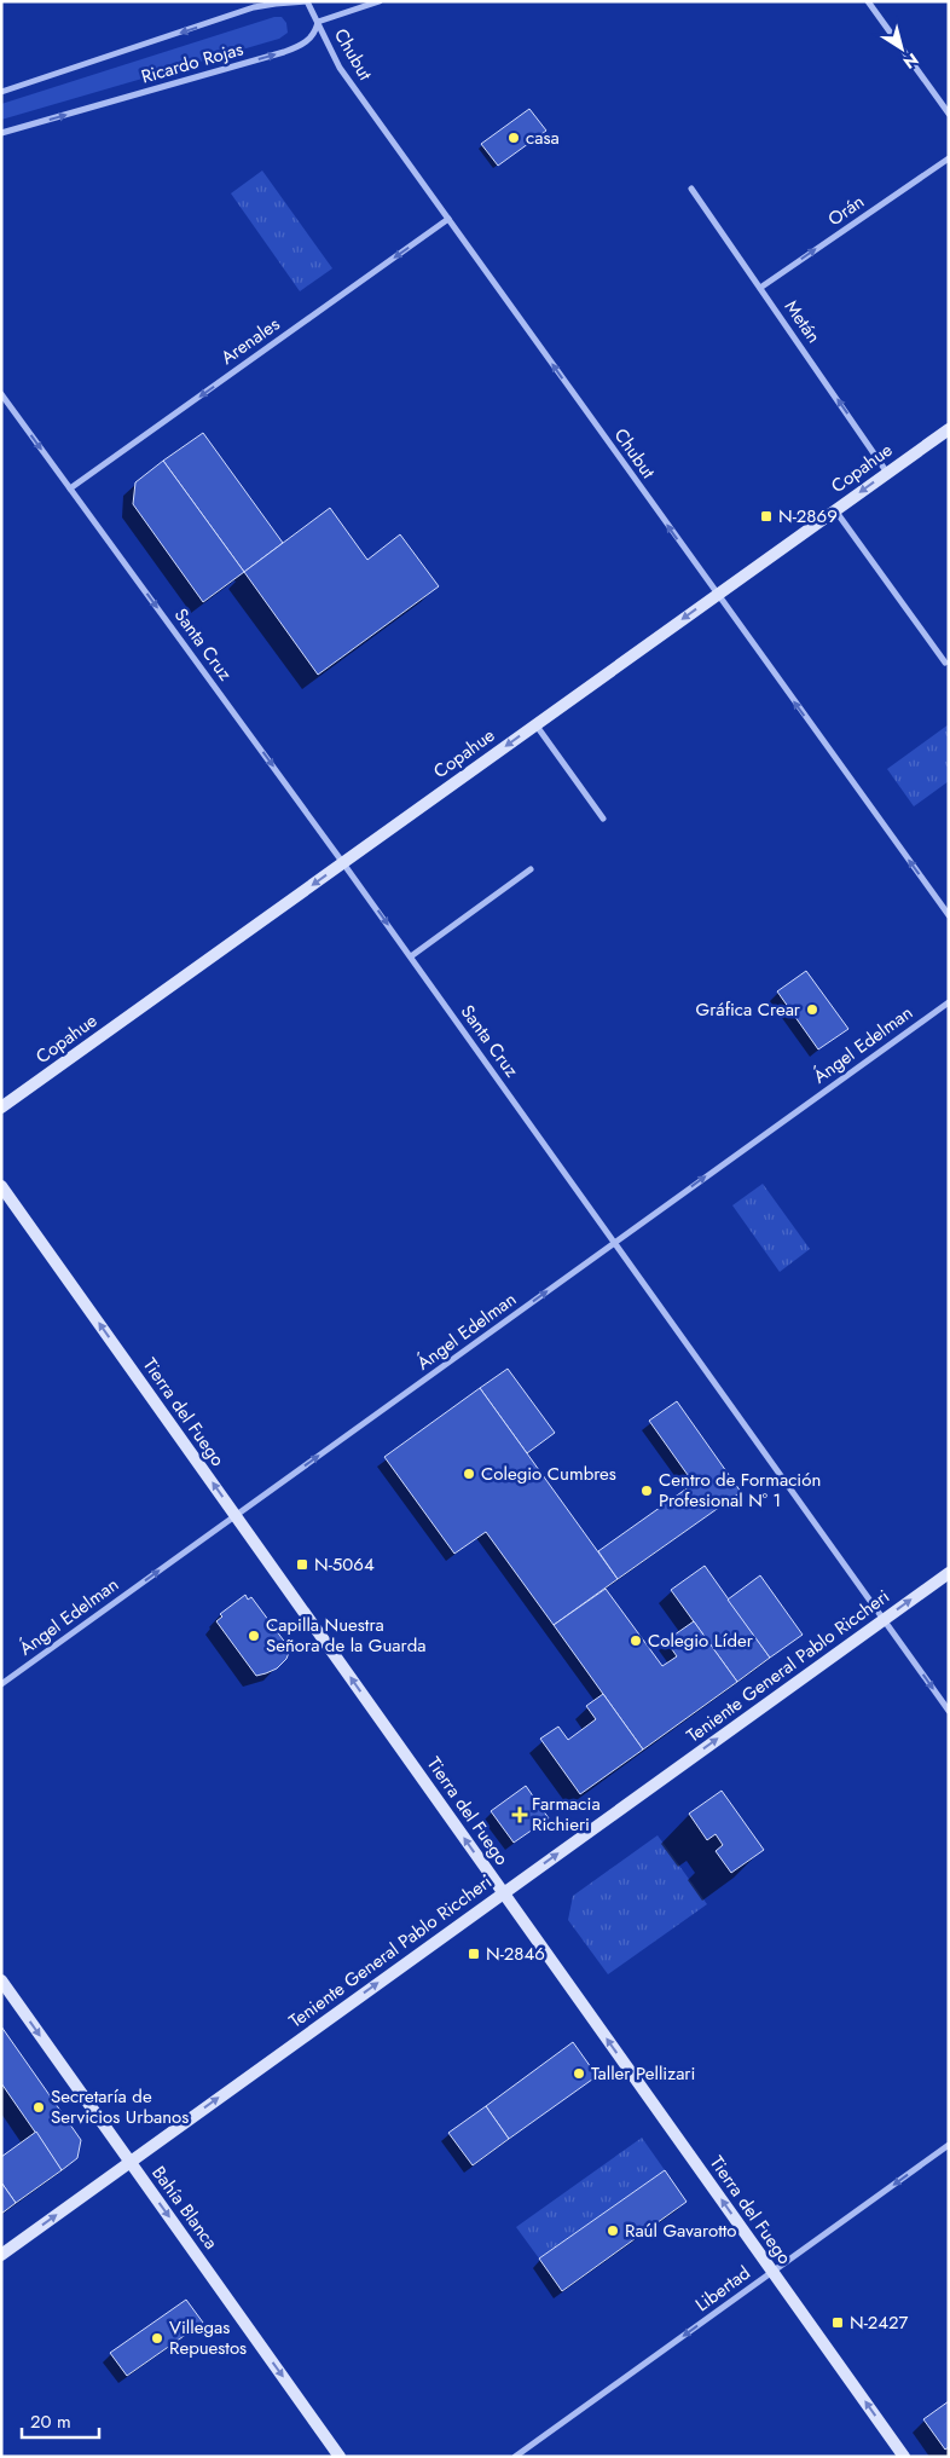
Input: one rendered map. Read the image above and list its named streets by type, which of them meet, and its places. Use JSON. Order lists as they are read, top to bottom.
{
  "streets": {
    "street": [
      "Chubut",
      "Ricardo Rojas",
      "Orán",
      "Metán",
      "Arenales",
      "Copahue",
      "Santa Cruz",
      "Ángel Edelman",
      "Tierra del Fuego",
      "Teniente General Pablo Riccheri",
      "Bahía Blanca",
      "Libertad"
    ]
  },
  "crossings": [
    ["Chubut", "Ricardo Rojas"],
    ["Chubut", "Arenales"],
    ["Chubut", "Copahue"],
    ["Orán", "Metán"],
    ["Metán", "Copahue"],
    ["Arenales", "Santa Cruz"],
    ["Copahue", "Santa Cruz"],
    ["Santa Cruz", "Ángel Edelman"],
    ["Santa Cruz", "Teniente General Pablo Riccheri"],
    ["Ángel Edelman", "Tierra del Fuego"],
    ["Tierra del Fuego", "Teniente General Pablo Riccheri"],
    ["Tierra del Fuego", "Libertad"],
    ["Teniente General Pablo Riccheri", "Bahía Blanca"]
  ],
  "one_way": [
    "Chubut",
    "Orán",
    "Metán",
    "Arenales",
    "Copahue",
    "Santa Cruz",
    "Ángel Edelman",
    "Tierra del Fuego",
    "Teniente General Pablo Riccheri",
    "Bahía Blanca",
    "Libertad"
  ],
  "places": {
    "other": [
      "casa",
      "Gráfica Crear",
      "Colegio Cumbres",
      "Centro de Formación Profesional N° 1",
      "Capilla Nuestra Señora de la Guarda",
      "Colegio Líder",
      "Taller Pellizari",
      "Secretaría de Servicios Urbanos",
      "Raúl Gavarotto",
      "Villegas Repuestos"
    ],
    "transit": [
      "N-2869",
      "N-5064",
      "N-2846",
      "N-2427"
    ],
    "health": ["Farmacia Richieri"]
  },
  "scale_bar": "20 m",
  "north": "bottom right"
}
